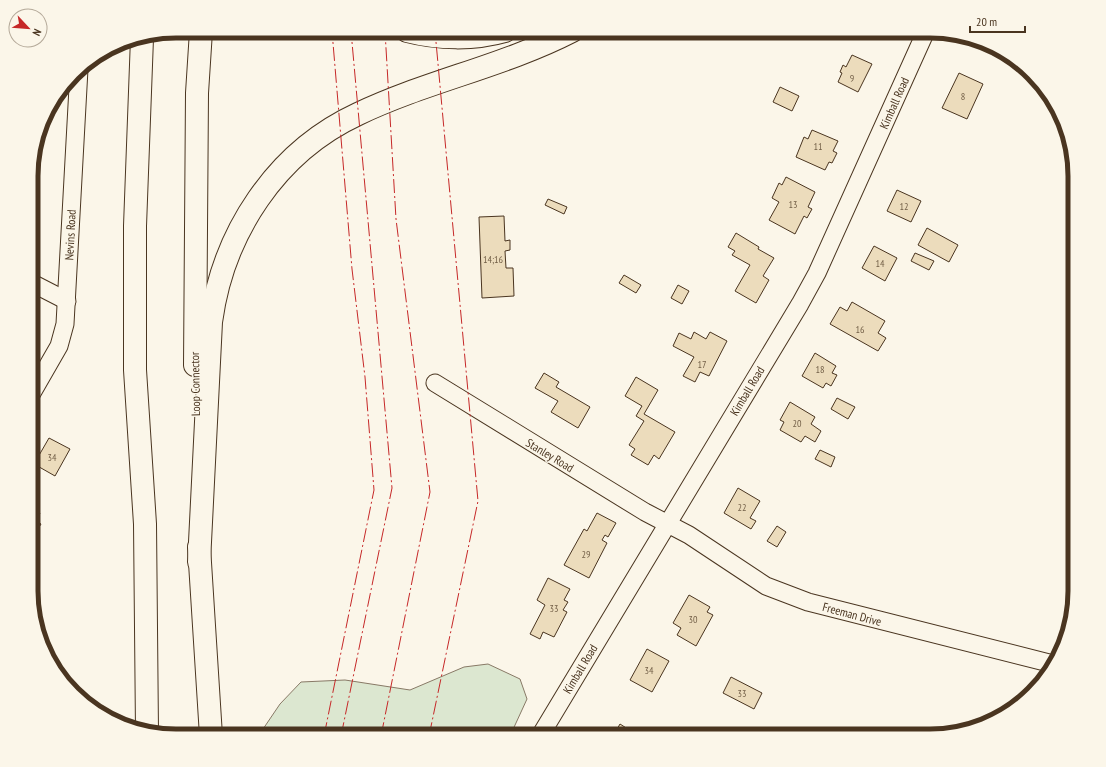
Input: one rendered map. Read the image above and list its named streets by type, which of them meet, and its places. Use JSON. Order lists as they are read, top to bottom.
{
  "streets": {
    "highway": ["Loop Connector"],
    "street": [
      "Kimball Road",
      "Nevins Road",
      "Stanley Road",
      "Freeman Drive"
    ]
  },
  "crossings": [
    ["Kimball Road", "Stanley Road"],
    ["Kimball Road", "Freeman Drive"],
    ["Stanley Road", "Freeman Drive"]
  ],
  "house_numbers": [
    "9",
    "8",
    "11",
    "13",
    "12",
    "14;16",
    "14",
    "16",
    "17",
    "18",
    "20",
    "34",
    "22",
    "29",
    "33",
    "30",
    "34",
    "33"
  ],
  "scale_bar": "20 m",
  "north": "bottom right"
}
